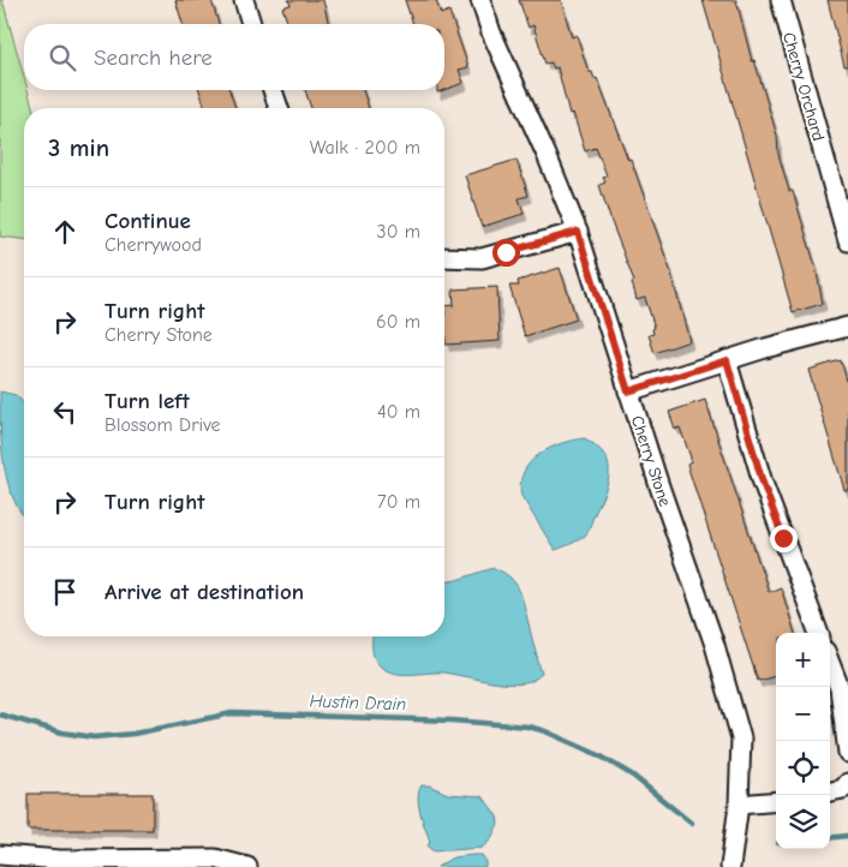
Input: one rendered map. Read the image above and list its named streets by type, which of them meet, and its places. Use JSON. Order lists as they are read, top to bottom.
{
  "streets": {
    "street": ["Cherry Orchard", "Cherry Stone"]
  },
  "water": ["Hustin Drain"],
  "page": {
    "search": "Search here",
    "heading": ["3 min", "Walk · 200 m"],
    "list": [
      ["Continue", "Cherrywood", "30 m"],
      ["Turn right", "Cherry Stone", "60 m"],
      ["Turn left", "Blossom Drive", "40 m"],
      ["Turn right", "70 m"],
      "Arrive at destination"
    ],
    "map_buttons": ["+", "−"]
  }
}
